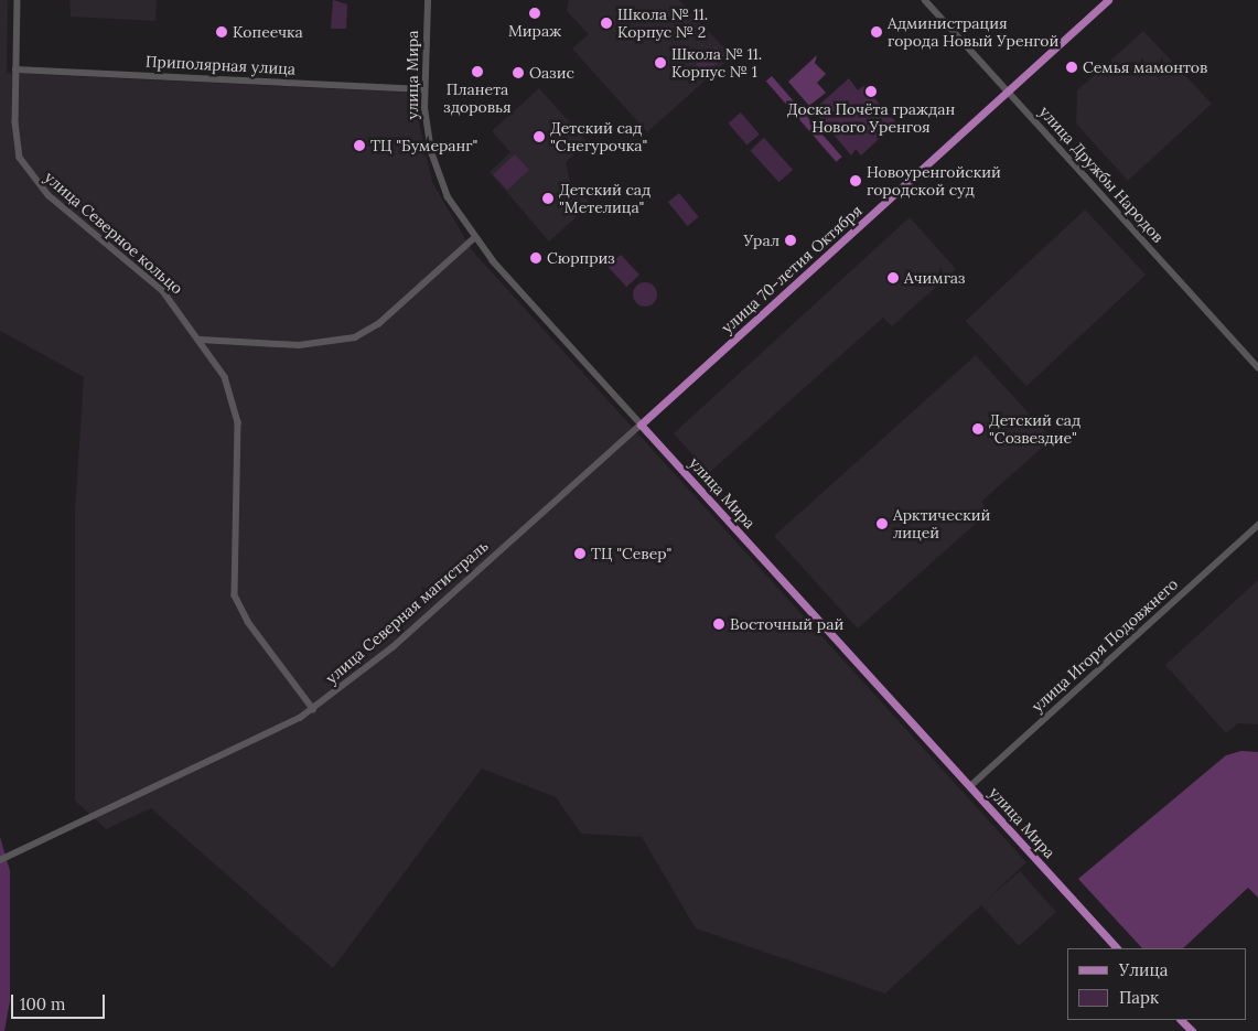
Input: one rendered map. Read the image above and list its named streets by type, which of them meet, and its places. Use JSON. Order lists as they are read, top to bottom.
{
  "streets": {
    "main road": ["улица Мира", "улица 70-летия Октября"],
    "street": [
      "Приполярная улица",
      "улица Дружбы Народов",
      "улица Северное кольцо",
      "улица Северная магистраль",
      "улица Игоря Подовжнего"
    ]
  },
  "crossings": [
    ["Приполярная улица", "улица Мира"],
    ["Приполярная улица", "улица Северное кольцо"],
    ["улица Мира", "улица 70-летия Октября"],
    ["улица Мира", "улица Северная магистраль"],
    ["улица Мира", "улица Игоря Подовжнего"],
    ["улица Дружбы Народов", "улица 70-летия Октября"],
    ["улица Северное кольцо", "улица Северная магистраль"],
    ["улица 70-летия Октября", "улица Северная магистраль"]
  ],
  "places": [
    "Мираж",
    "Школа № 11. Корпус № 2",
    "Копеечка",
    "Администрация города Новый Уренгой",
    "Школа № 11. Корпус № 1",
    "Семья мамонтов",
    "Планета здоровья",
    "Оазис",
    "Доска Почёта граждан Нового Уренгоя",
    "Детский сад \"Снегурочка\"",
    "ТЦ \"Бумеранг\"",
    "Новоуренгойский городской суд",
    "Детский сад \"Метелица\"",
    "Урал",
    "Сюрприз",
    "Ачимгаз",
    "Детский сад \"Созвездие\"",
    "Арктический лицей",
    "ТЦ \"Север\"",
    "Восточный рай"
  ],
  "legend": ["Улица", "Парк"],
  "scale_bar": "100 m"
}
